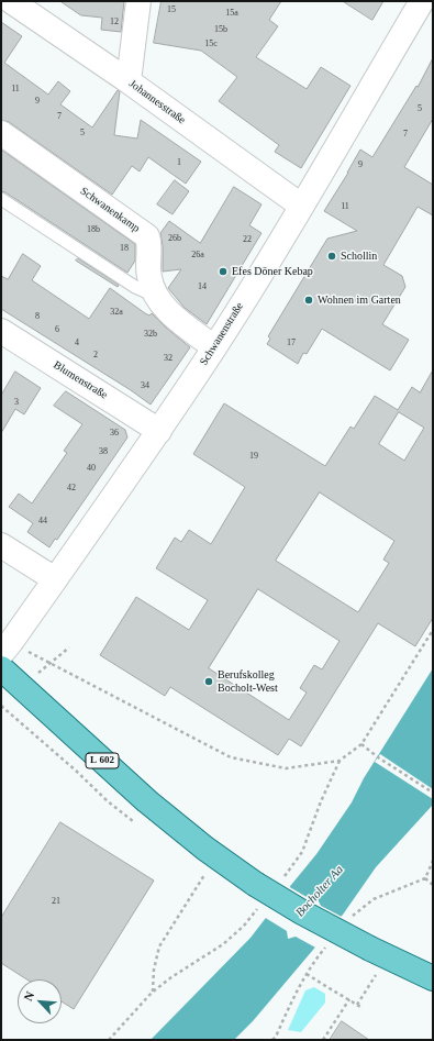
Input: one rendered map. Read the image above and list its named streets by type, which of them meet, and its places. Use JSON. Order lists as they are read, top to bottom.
{
  "streets": {
    "main road": ["L 602"],
    "street": [
      "Johannesstraße",
      "Schwanenkamp",
      "Schwanenstraße",
      "Blumenstraße"
    ]
  },
  "crossings": [
    ["Johannesstraße", "Schwanenstraße"],
    ["Schwanenkamp", "Schwanenstraße"],
    ["Schwanenstraße", "Blumenstraße"]
  ],
  "water": ["Bocholter Aa"],
  "places": [
    "Schollin",
    "Efes Döner Kebap",
    "Wohnen im Garten",
    "Berufskolleg Bocholt-West"
  ],
  "house_numbers": [
    "15",
    "15a",
    "12",
    "15b",
    "15c",
    "11",
    "9",
    "5",
    "7",
    "5",
    "7",
    "1",
    "9",
    "11",
    "18b",
    "26b",
    "22",
    "18",
    "26a",
    "14",
    "32a",
    "8",
    "6",
    "32b",
    "4",
    "17",
    "2",
    "32",
    "34",
    "3",
    "36",
    "38",
    "19",
    "40",
    "42",
    "44",
    "21"
  ],
  "north": "top left"
}
